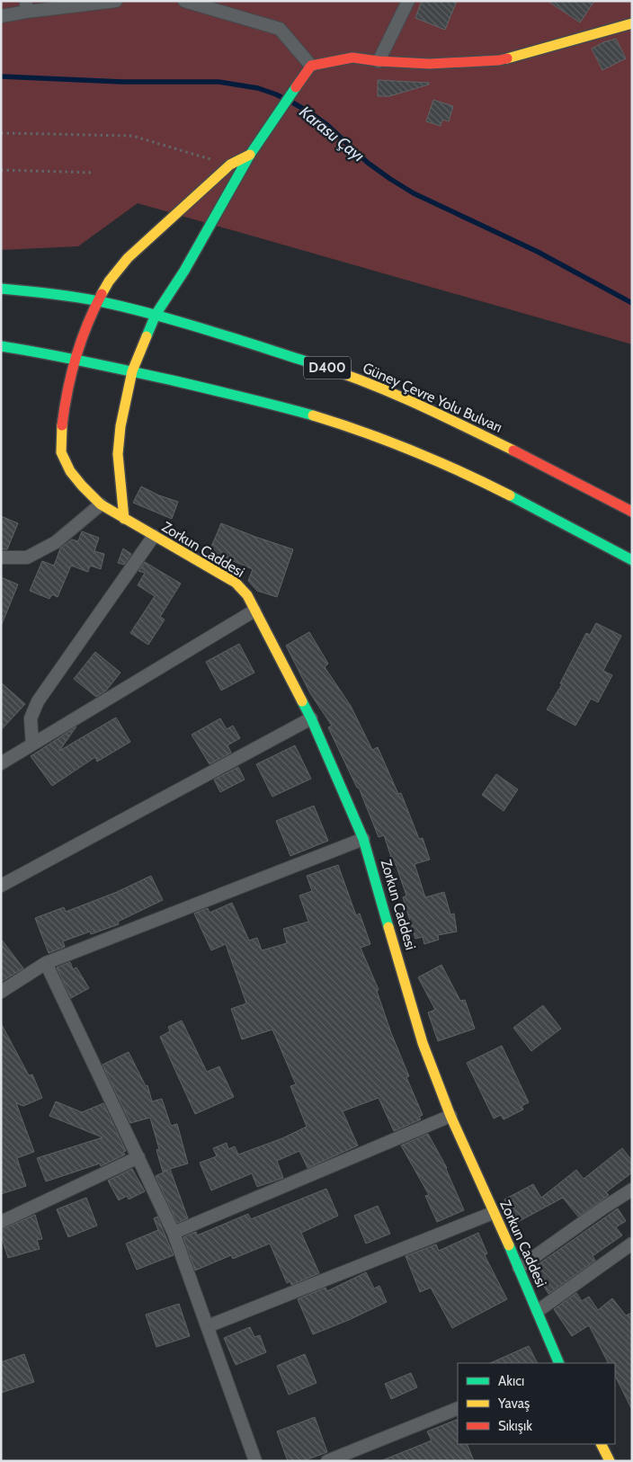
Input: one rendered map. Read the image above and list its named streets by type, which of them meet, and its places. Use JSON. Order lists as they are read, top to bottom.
{
  "streets": {
    "main road": ["D400", "Güney Çevre Yolu Bulvarı", "Zorkun Caddesi"]
  },
  "crossings": [
    ["Güney Çevre Yolu Bulvarı", "Zorkun Caddesi"]
  ],
  "water": ["Karasu Çayı"],
  "legend": ["Akıcı", "Yavaş", "Sıkışık"]
}
